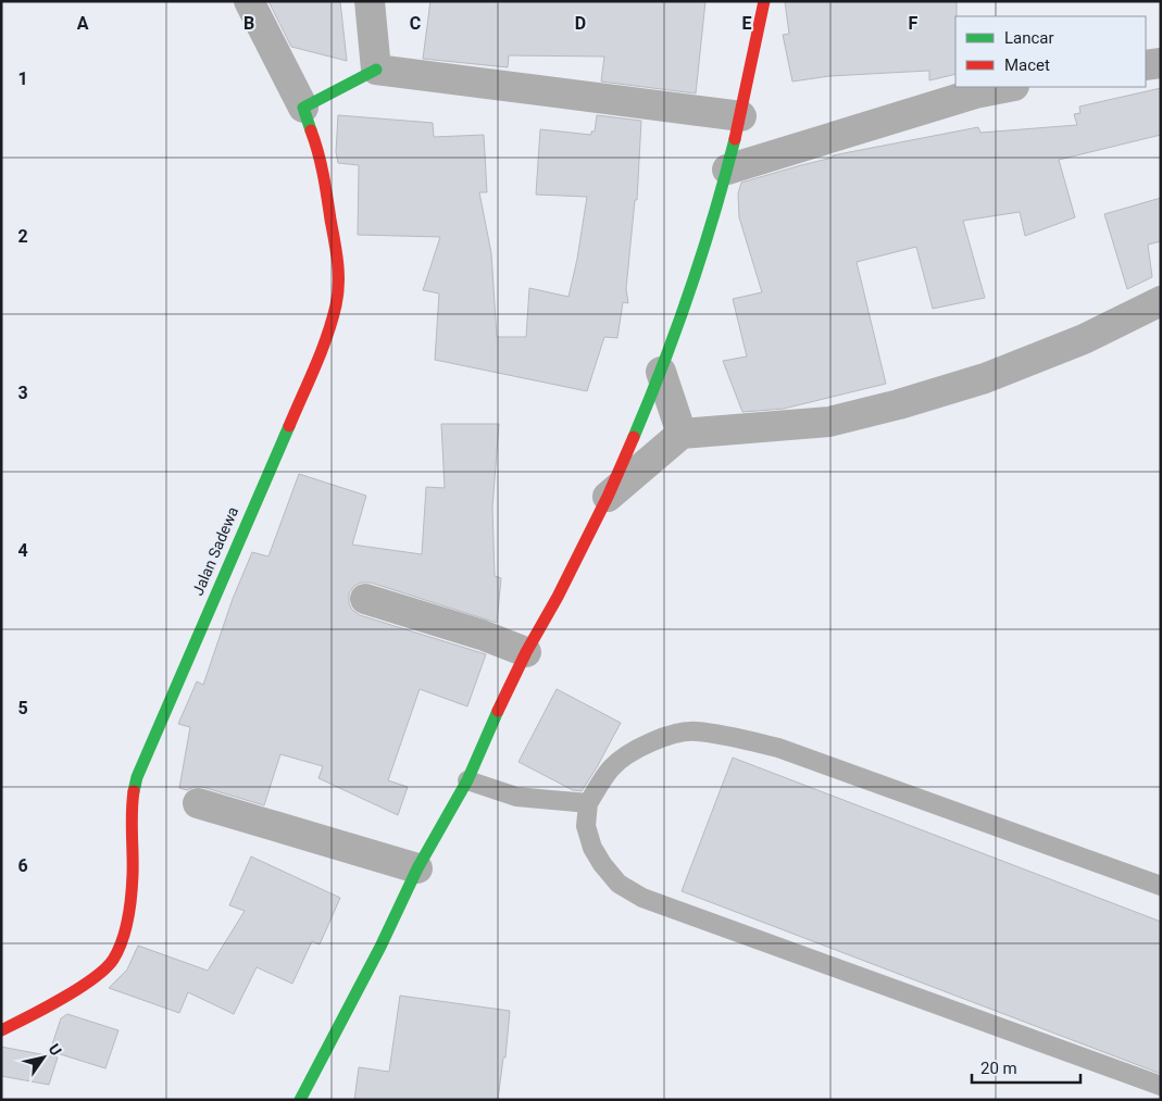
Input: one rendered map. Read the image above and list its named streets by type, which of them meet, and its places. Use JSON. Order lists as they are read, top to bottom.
{
  "streets": {
    "street": ["Jalan Sadewa"]
  },
  "legend": ["Lancar", "Macet"],
  "scale_bar": "20 m",
  "north": "top right",
  "grid": {
    "columns": [
      "A",
      "B",
      "C",
      "D",
      "E",
      "F"
    ],
    "rows": [
      "1",
      "2",
      "3",
      "4",
      "5",
      "6"
    ]
  }
}
